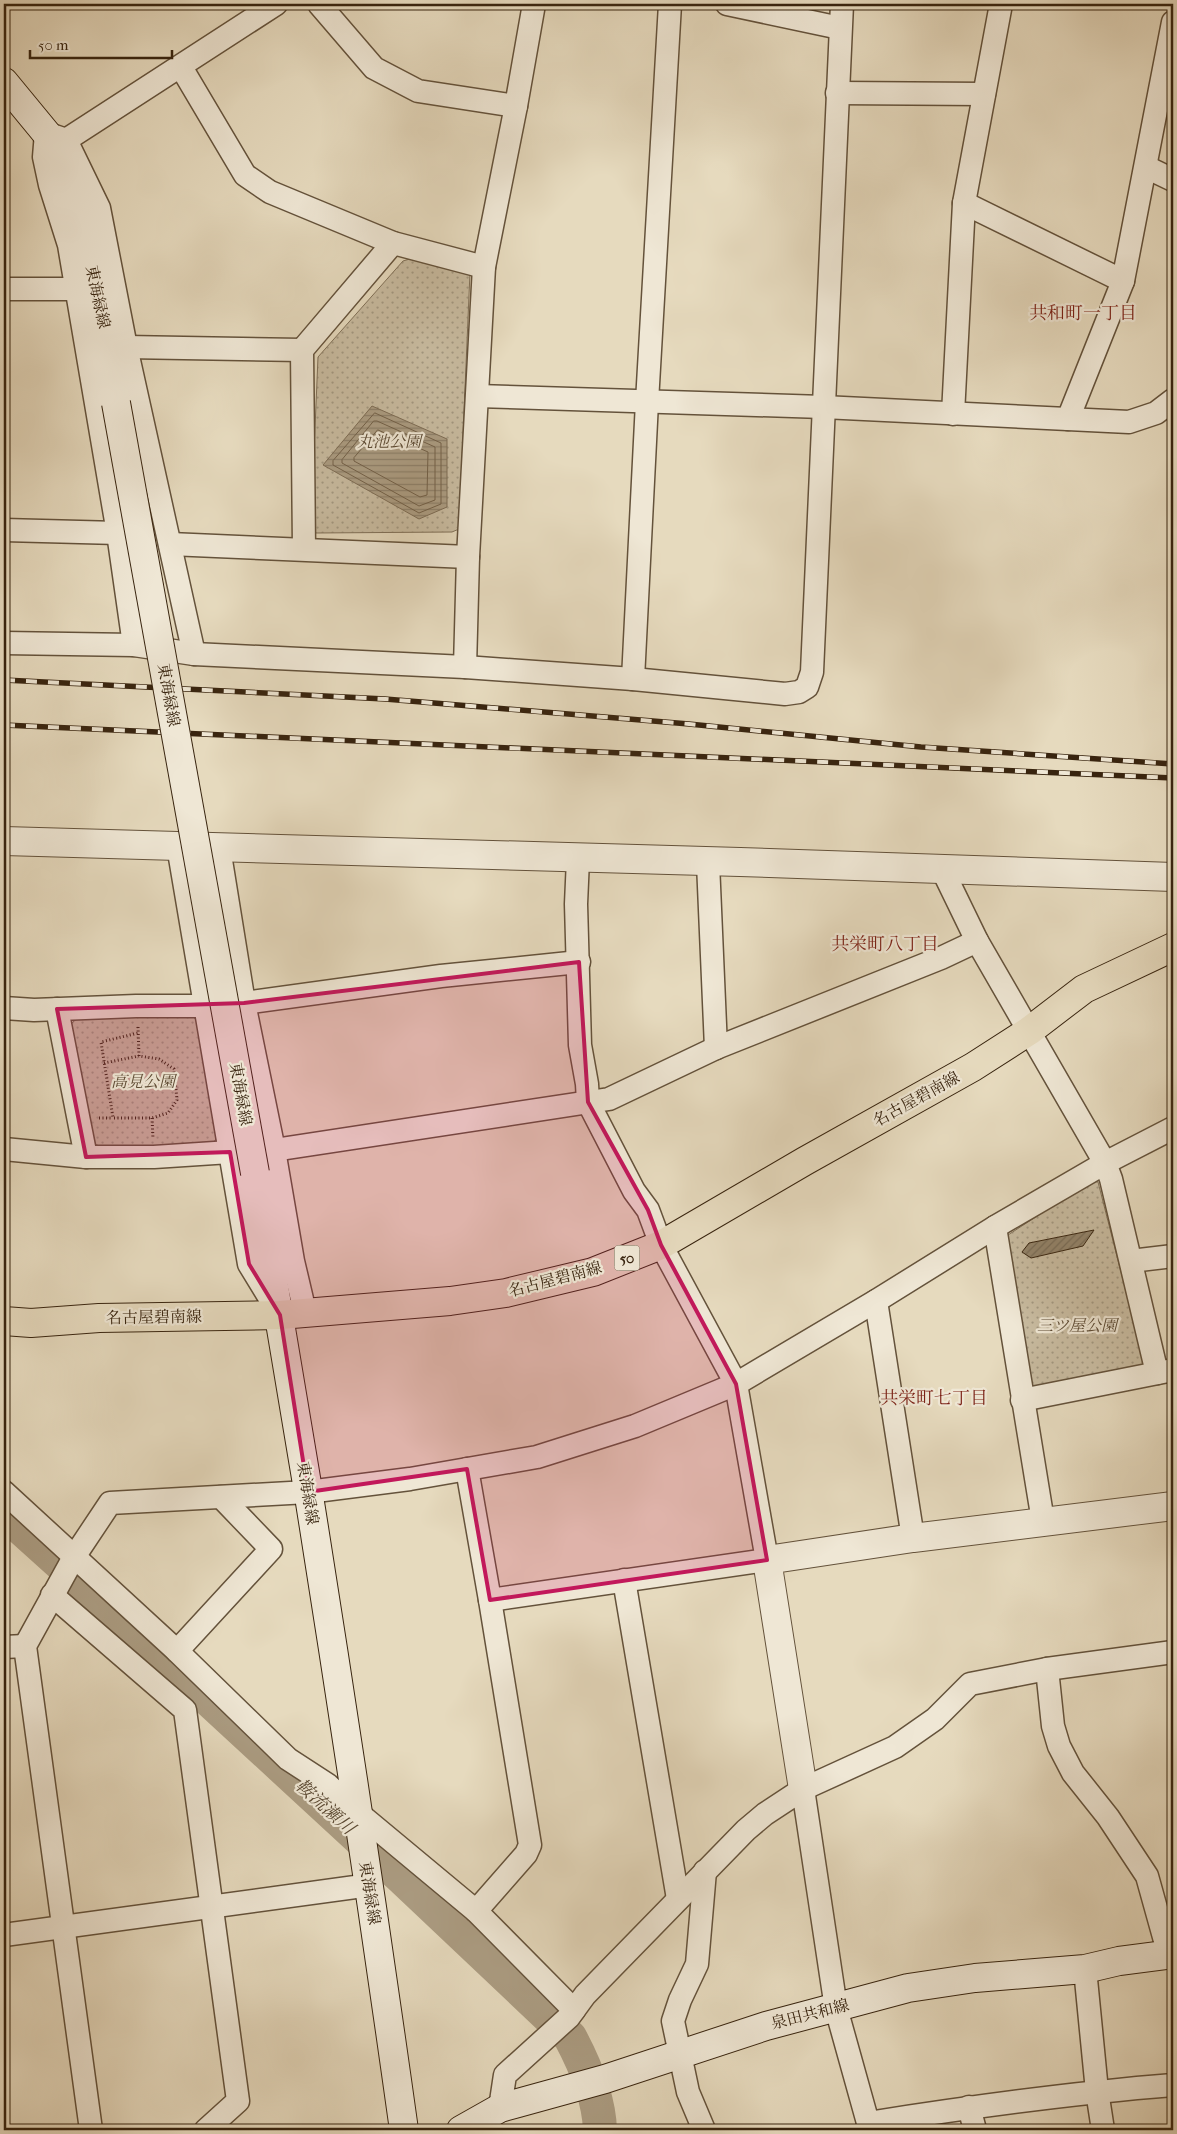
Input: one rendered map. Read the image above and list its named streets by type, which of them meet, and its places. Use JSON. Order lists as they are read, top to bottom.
{
  "streets": {
    "main road": [
      "東海緑線",
      "名古屋碧南線",
      "50",
      "泉田共和線"
    ]
  },
  "crossings": [
    ["東海緑線", "名古屋碧南線"]
  ],
  "districts": ["共和町一丁目", "共栄町八丁目", "共栄町七丁目"],
  "water": ["鞍流瀬川"],
  "parks": ["丸池公園", "高見公園", "三ツ屋公園"],
  "scale_bar": "50 m"
}
